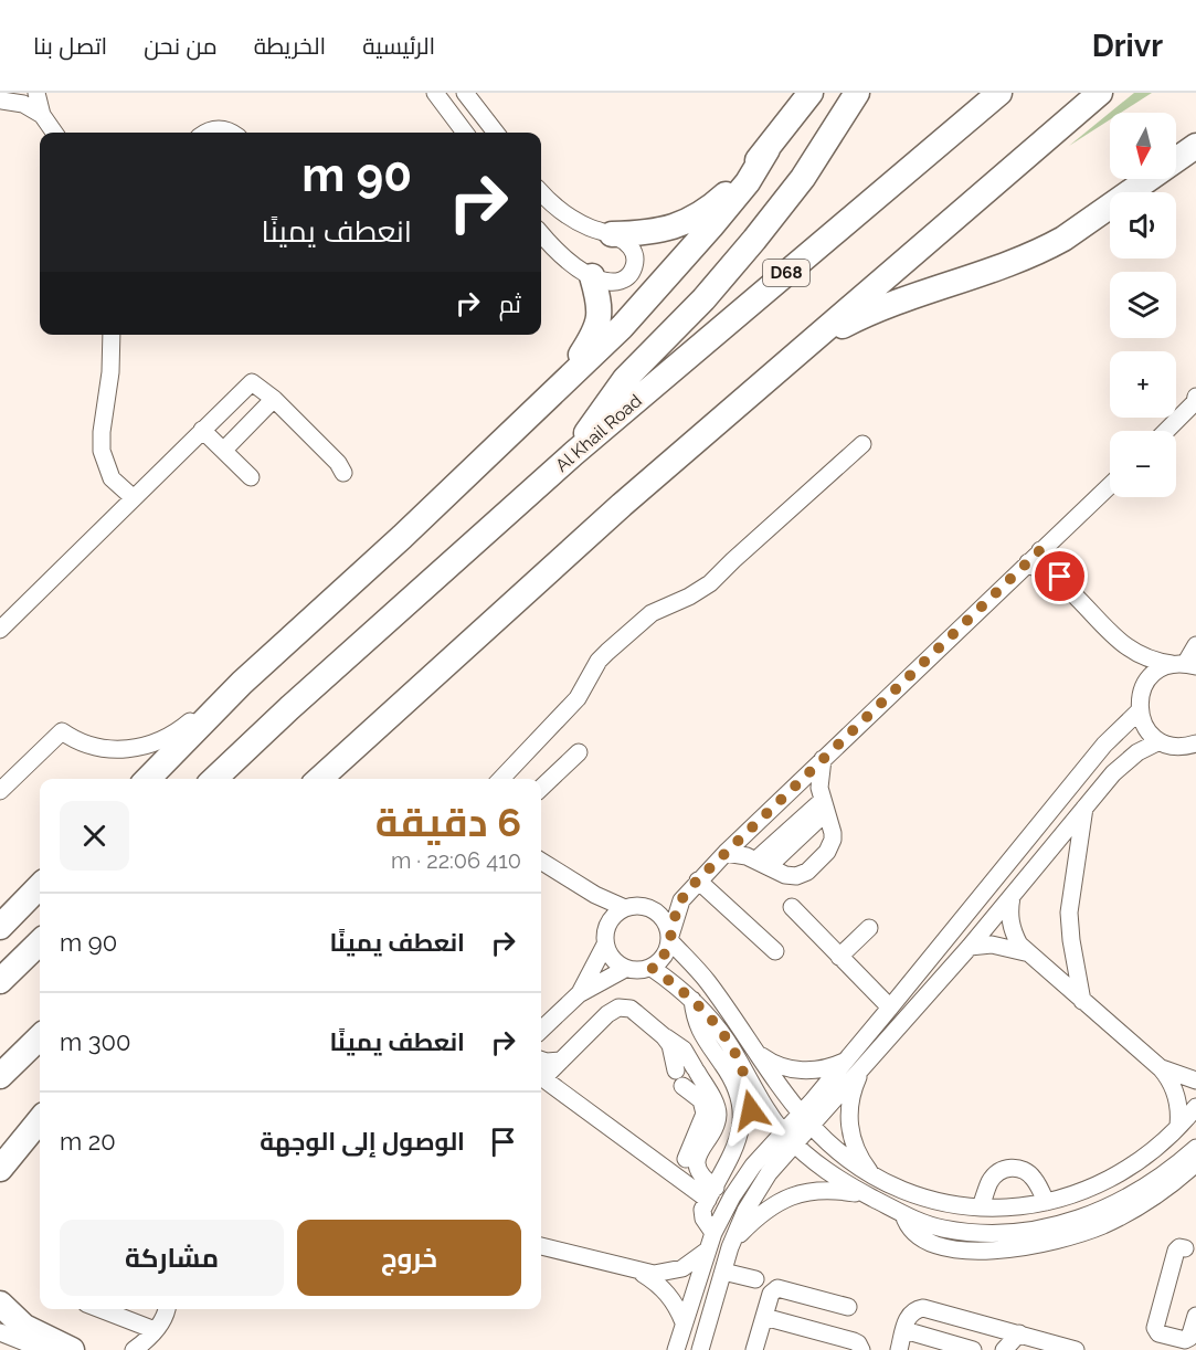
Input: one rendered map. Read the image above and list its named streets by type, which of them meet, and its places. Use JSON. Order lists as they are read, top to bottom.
{
  "streets": {
    "highway": ["D68", "Al Khail Road"]
  },
  "north": "bottom",
  "page": {
    "header": "Drivr",
    "nav": [
      "الرئيسية",
      "الخريطة",
      "من نحن",
      "اتصل بنا"
    ],
    "map_buttons": ["+", "−"],
    "turn": ["90 m", "انعطف يمينًا"],
    "then": "ثم",
    "heading": ["6 دقيقة", "410 m · 22:06"],
    "list": [
      {
        "name": "انعطف يمينًا",
        "value": "90 m"
      },
      {
        "name": "انعطف يمينًا",
        "value": "300 m"
      },
      {
        "name": "الوصول إلى الوجهة",
        "value": "20 m"
      }
    ],
    "buttons": ["خروج", "مشاركة"]
  }
}
